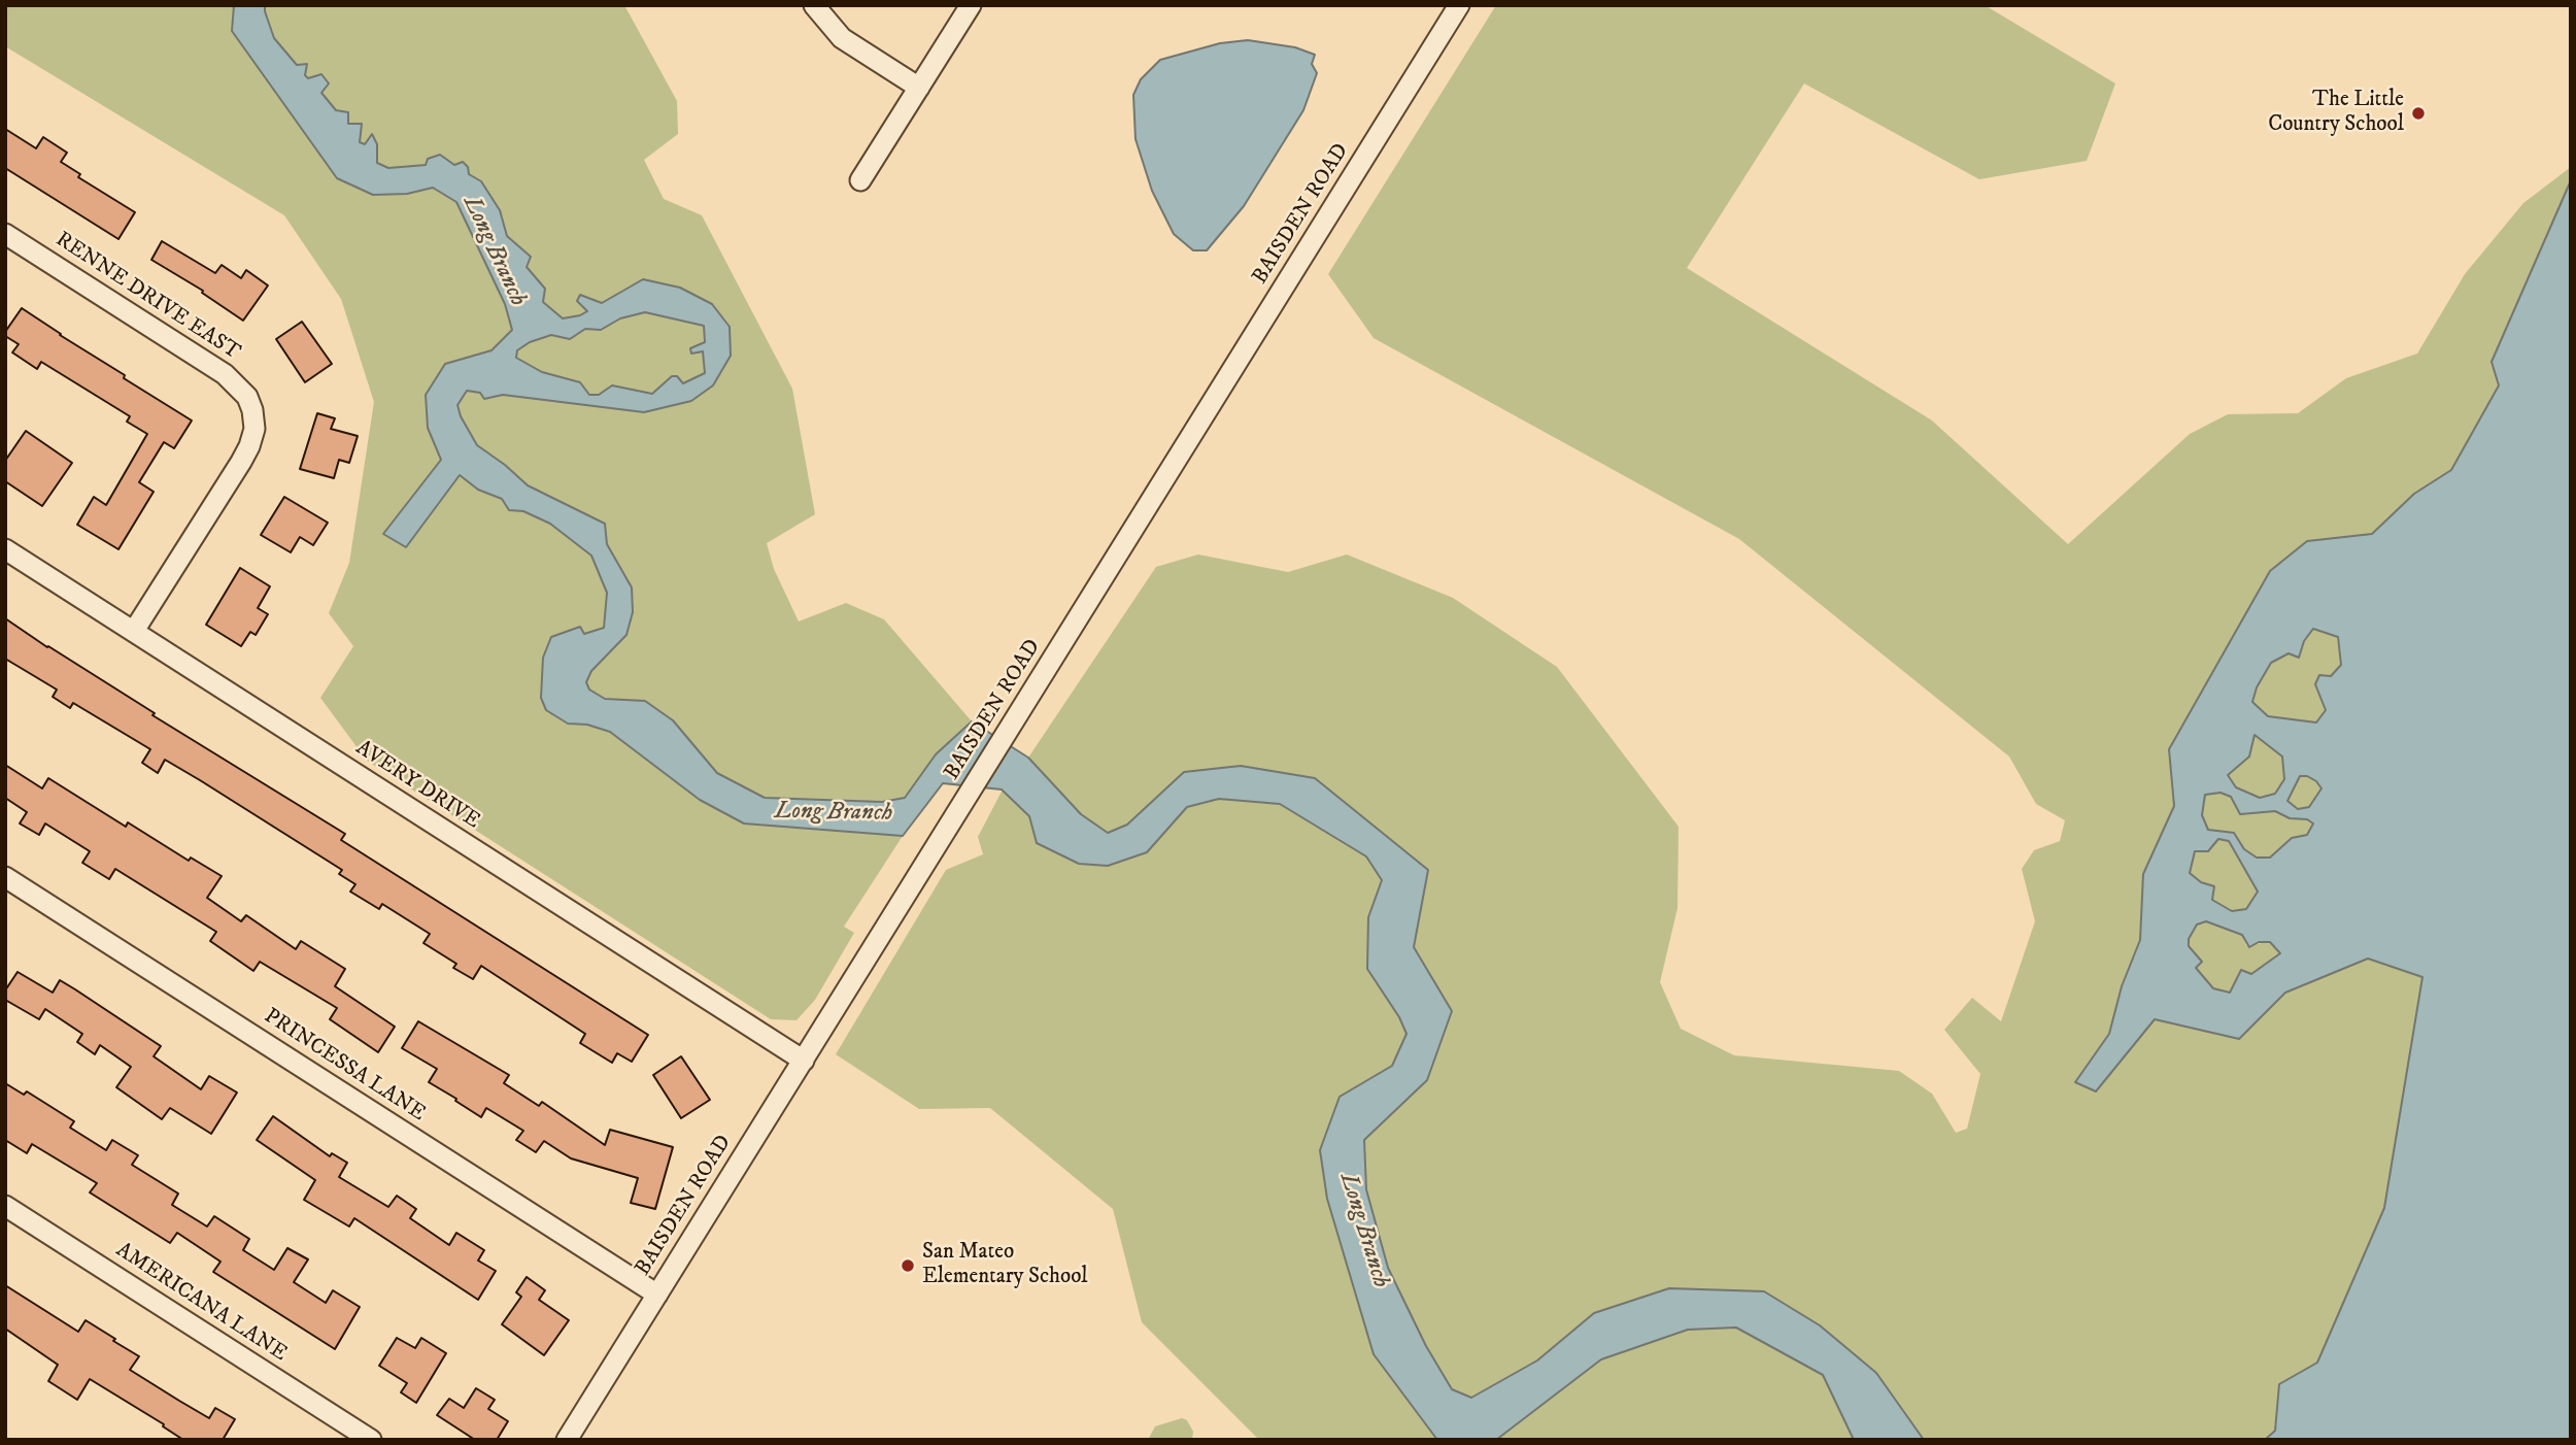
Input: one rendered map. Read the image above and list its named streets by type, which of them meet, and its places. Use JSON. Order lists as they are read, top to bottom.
{
  "streets": {
    "street": [
      "BAISDEN ROAD",
      "RENNE DRIVE EAST",
      "AVERY DRIVE",
      "PRINCESSA LANE",
      "AMERICANA LANE"
    ]
  },
  "crossings": [
    ["BAISDEN ROAD", "AVERY DRIVE"],
    ["BAISDEN ROAD", "PRINCESSA LANE"],
    ["RENNE DRIVE EAST", "AVERY DRIVE"]
  ],
  "water": ["Long Branch"],
  "places": ["The Little Country School", "San Mateo Elementary School"]
}
